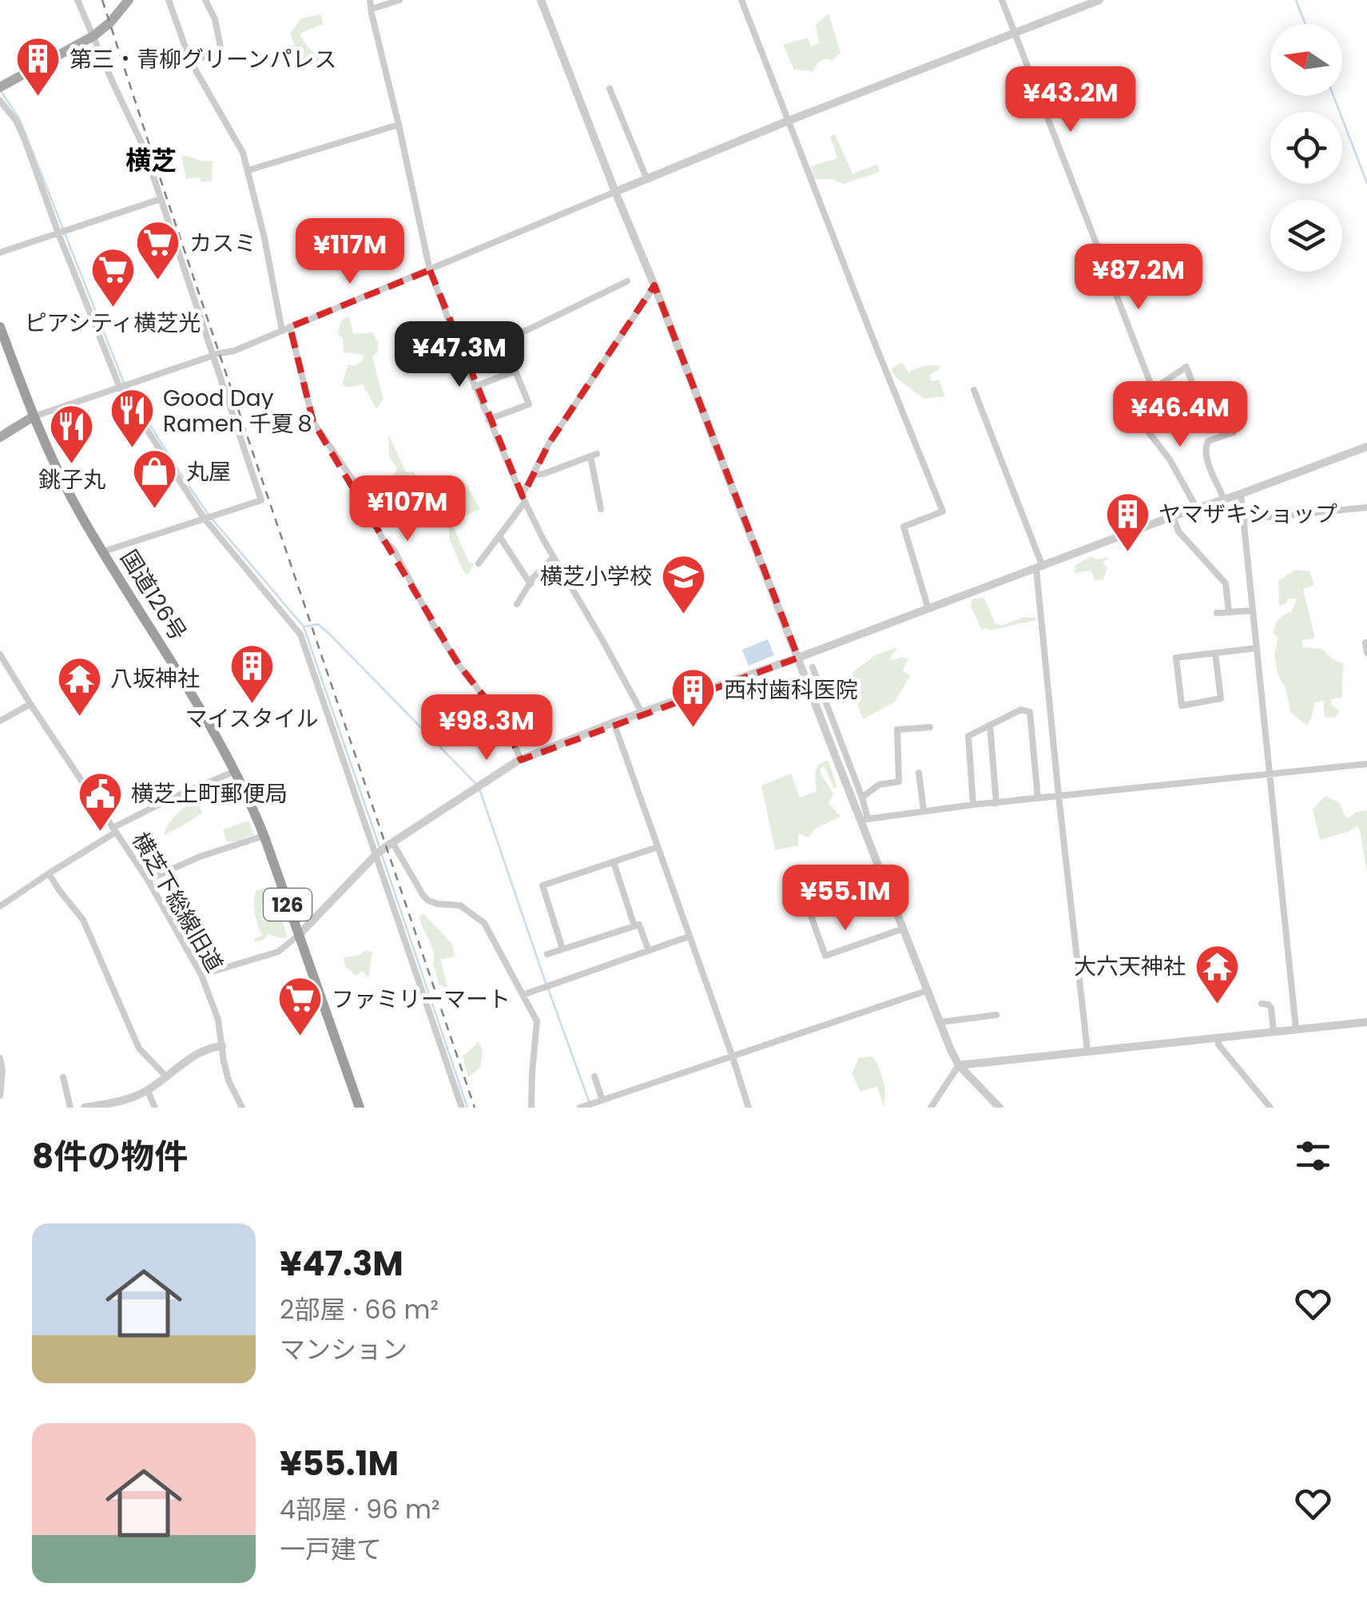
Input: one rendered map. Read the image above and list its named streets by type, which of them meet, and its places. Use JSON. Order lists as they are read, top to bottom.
{
  "streets": {
    "highway": ["国道126号", "126"],
    "street": ["横芝下総線旧道"]
  },
  "districts": ["横芝"],
  "places": {
    "building": [
      "第三・青柳グリーンパレス",
      "ヤマザキショップ",
      "マイスタイル",
      "西村歯科医院"
    ],
    "supermarket": ["カスミ", "ピアシティ横芝光", "ファミリーマート"],
    "restaurant": ["Good Day Ramen 千夏８", "銚子丸"],
    "shop": ["丸屋"],
    "school or university": ["横芝小学校"],
    "temple": ["八坂神社", "大六天神社"],
    "public building": ["横芝上町郵便局"]
  },
  "north": "left",
  "page": {
    "price": [
      "¥43.2M",
      "¥117M",
      "¥87.2M",
      "¥47.3M",
      "¥46.4M",
      "¥107M",
      "¥98.3M",
      "¥55.1M"
    ],
    "heading": "8件の物件",
    "list": [
      {
        "name": "¥47.3M",
        "note": "2部屋 · 66 m² · マンション"
      },
      {
        "name": "¥55.1M",
        "note": "4部屋 · 96 m² · 一戸建て"
      }
    ]
  }
}
